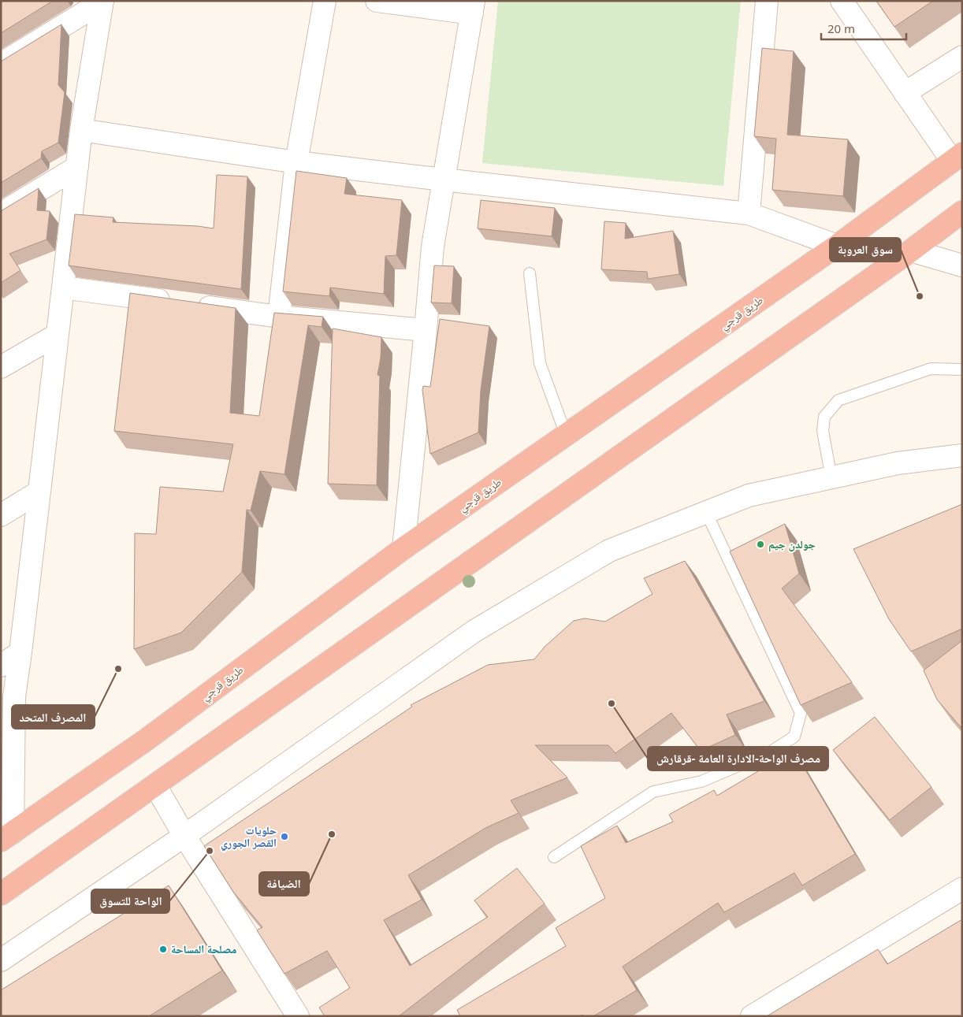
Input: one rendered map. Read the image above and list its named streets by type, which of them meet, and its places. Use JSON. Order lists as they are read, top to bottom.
{
  "streets": {
    "highway": ["طريق قرجي"]
  },
  "places": [
    "سوق العروبة",
    "جولدن جيم",
    "المصرف المتحد",
    "مصرف الواحة-الادارة العامة -قرقارش",
    "الضيافة",
    "حلويات القصر الجوري",
    "الواحة للتسوق",
    "مصلحة المساحة"
  ],
  "scale_bar": "20 m"
}
